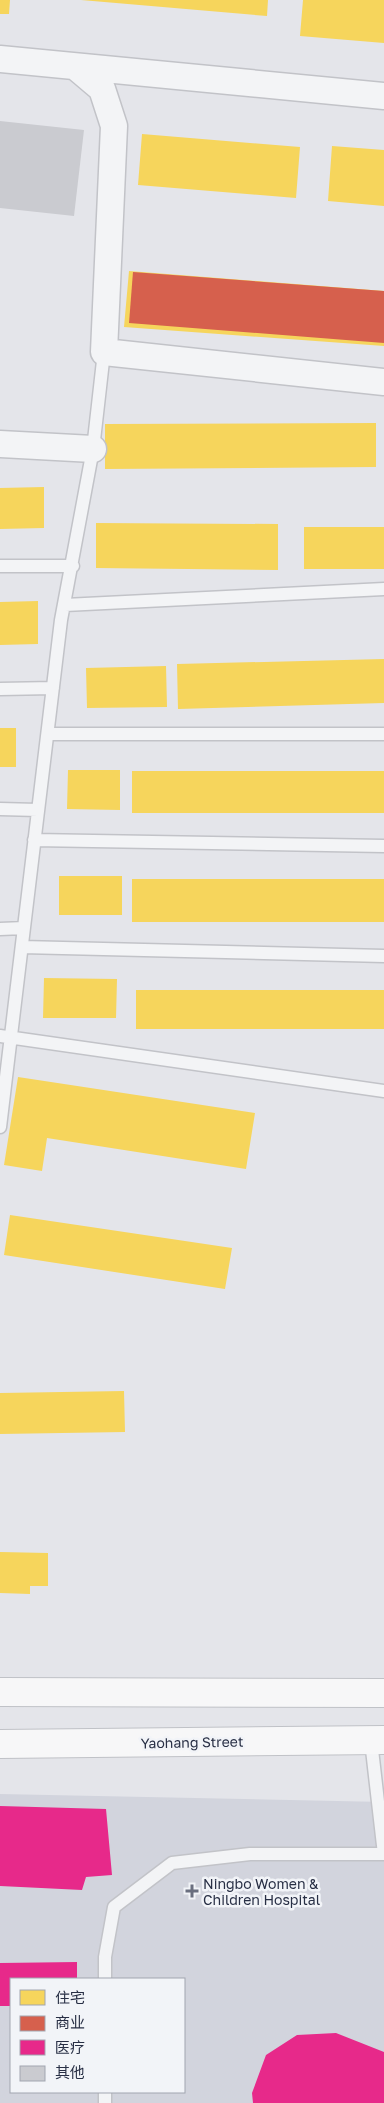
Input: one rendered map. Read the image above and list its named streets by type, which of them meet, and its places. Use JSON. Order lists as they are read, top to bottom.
{
  "streets": {
    "main road": ["Yaohang Street"]
  },
  "places": {
    "health": ["Ningbo Women & Children Hospital"]
  },
  "legend": [
    "住宅",
    "商业",
    "医疗",
    "其他"
  ]
}
